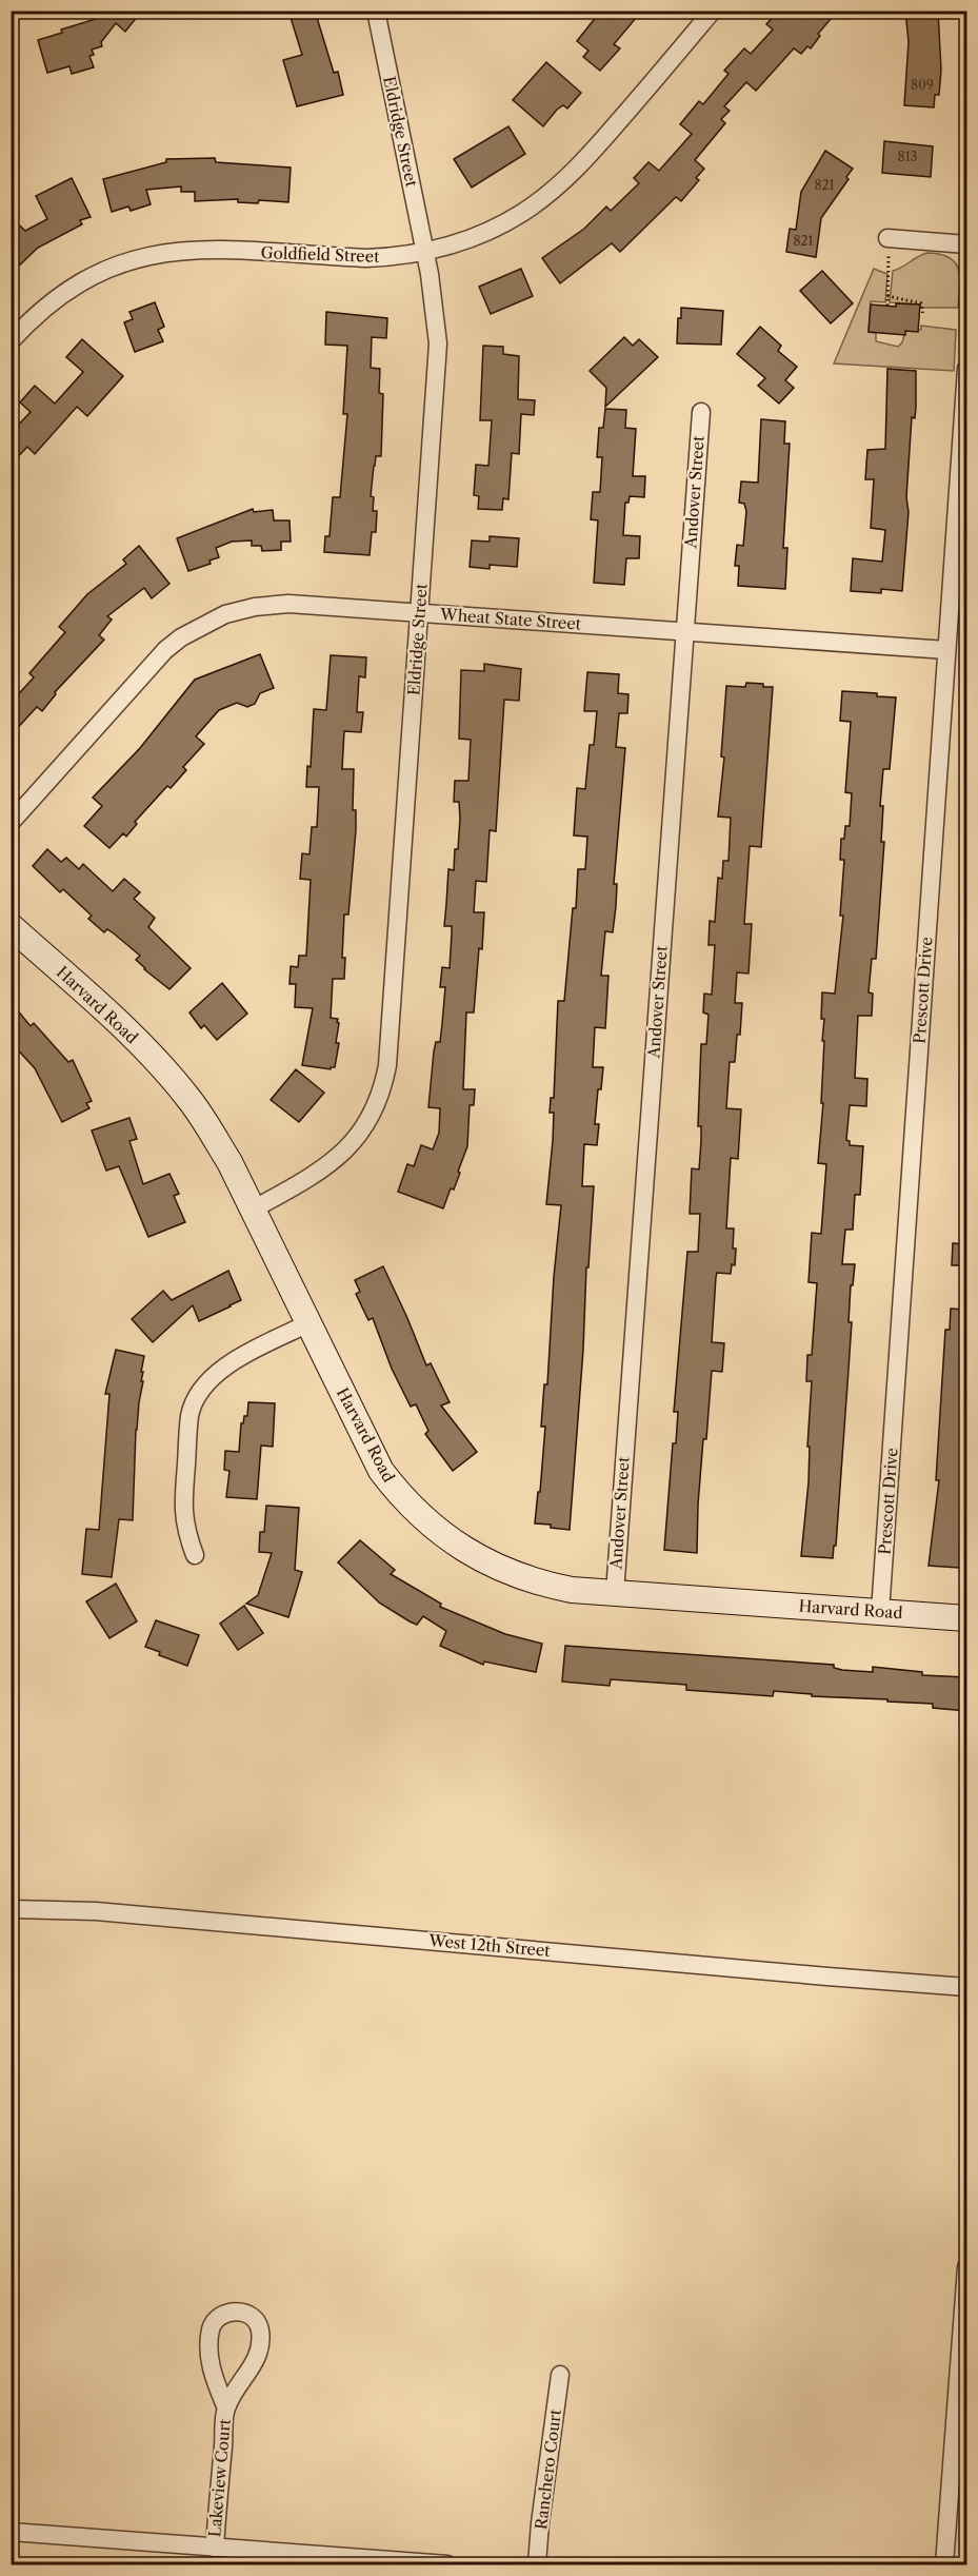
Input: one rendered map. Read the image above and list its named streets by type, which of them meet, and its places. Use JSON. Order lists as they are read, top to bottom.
{
  "streets": {
    "street": [
      "Eldridge Street",
      "Goldfield Street",
      "Andover Street",
      "Wheat State Street",
      "Prescott Drive",
      "Harvard Road",
      "West 12th Street",
      "Ranchero Court",
      "Lakeview Court"
    ]
  },
  "crossings": [
    ["Eldridge Street", "Goldfield Street"],
    ["Eldridge Street", "Wheat State Street"],
    ["Eldridge Street", "Harvard Road"],
    ["Andover Street", "Wheat State Street"],
    ["Andover Street", "Harvard Road"],
    ["Wheat State Street", "Prescott Drive"],
    ["Prescott Drive", "Harvard Road"]
  ],
  "house_numbers": [
    "809",
    "813",
    "821",
    "821"
  ]
}
